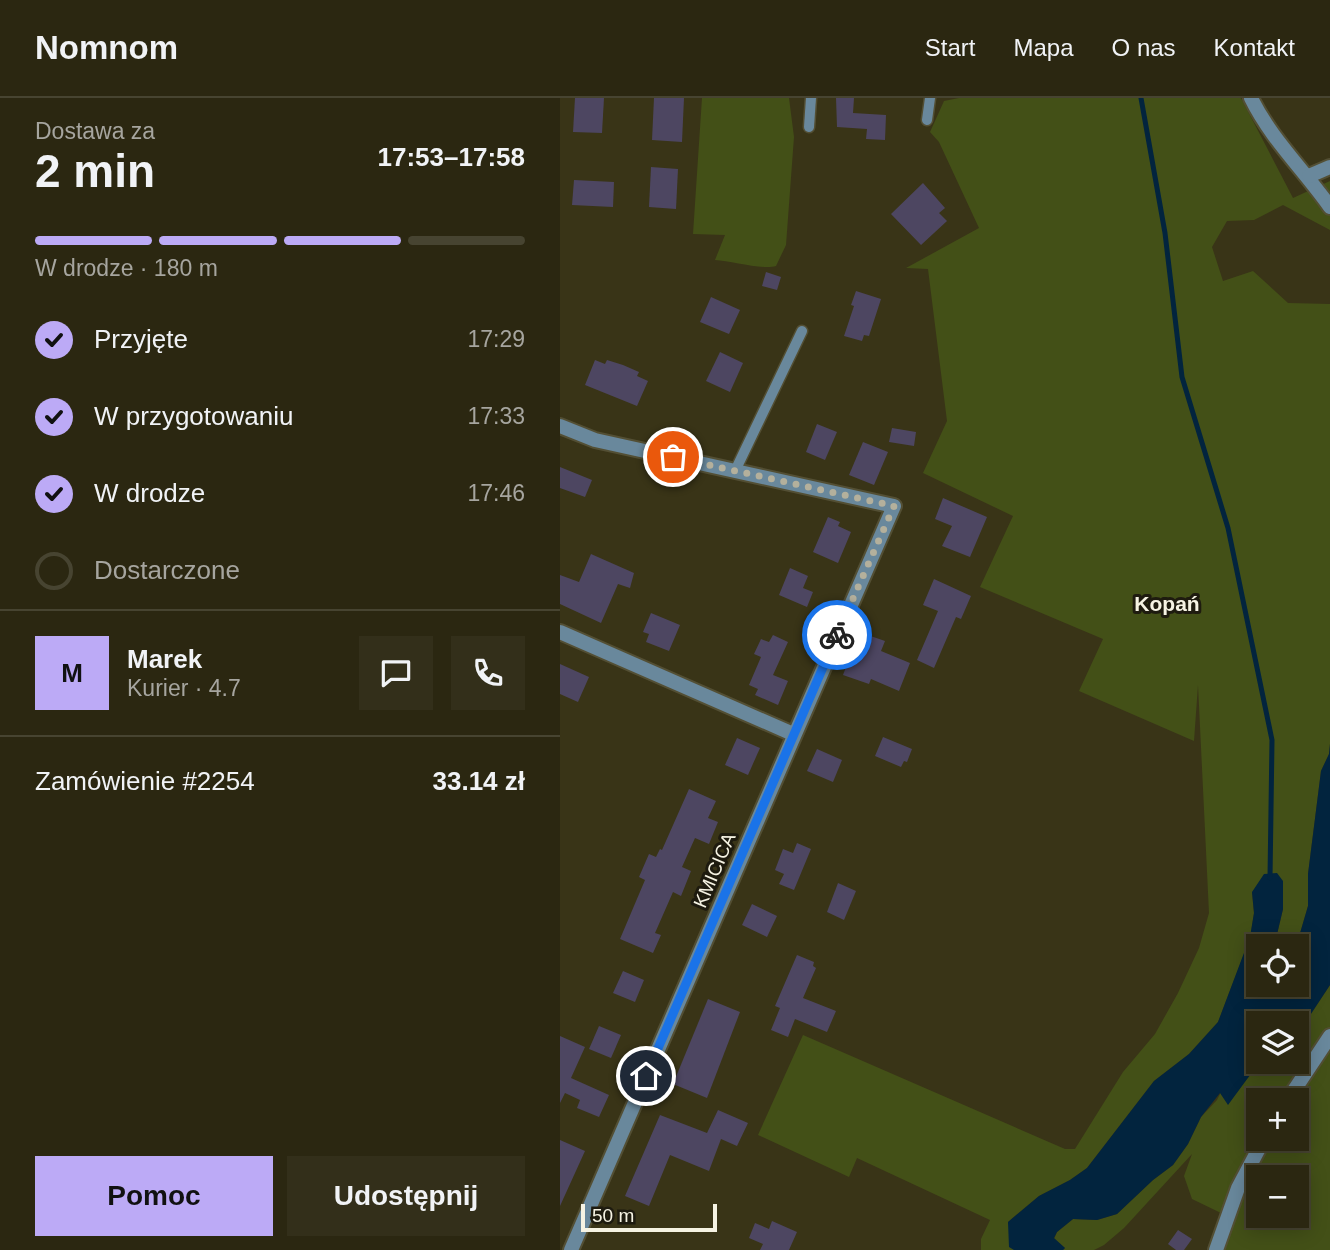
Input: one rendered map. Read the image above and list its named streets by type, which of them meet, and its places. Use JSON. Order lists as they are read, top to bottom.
{
  "streets": {
    "street": ["KMICICA"]
  },
  "districts": ["Kopań"],
  "scale_bar": "50 m",
  "page": {
    "header": "Nomnom",
    "nav": [
      "Start",
      "Mapa",
      "O nas",
      "Kontakt"
    ],
    "heading": ["2 min", "Dostawa za", "17:53–17:58"],
    "panel": [
      "Marek",
      "Kurier · 4.7",
      "Zamówienie #2254",
      "33.14 zł"
    ],
    "bar": "W drodze · 180 m",
    "list": [
      ["Przyjęte", "17:29"],
      ["W przygotowaniu", "17:33"],
      ["W drodze", "17:46"],
      "Dostarczone"
    ],
    "round": "M",
    "map_buttons": ["+", "−"],
    "buttons": ["Pomoc", "Udostępnij"],
    "scale": "50 m"
  }
}
